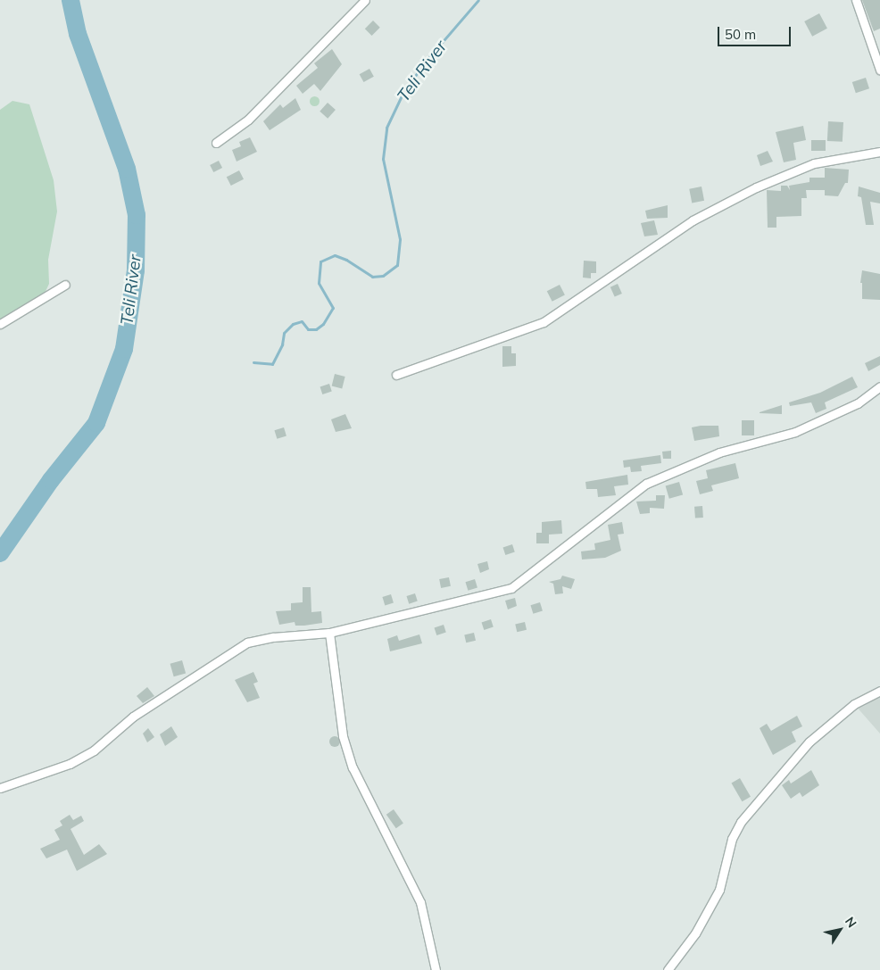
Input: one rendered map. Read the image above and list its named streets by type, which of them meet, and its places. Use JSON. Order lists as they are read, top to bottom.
{
  "water": ["Teli River"],
  "scale_bar": "50 m",
  "north": "top right"
}
